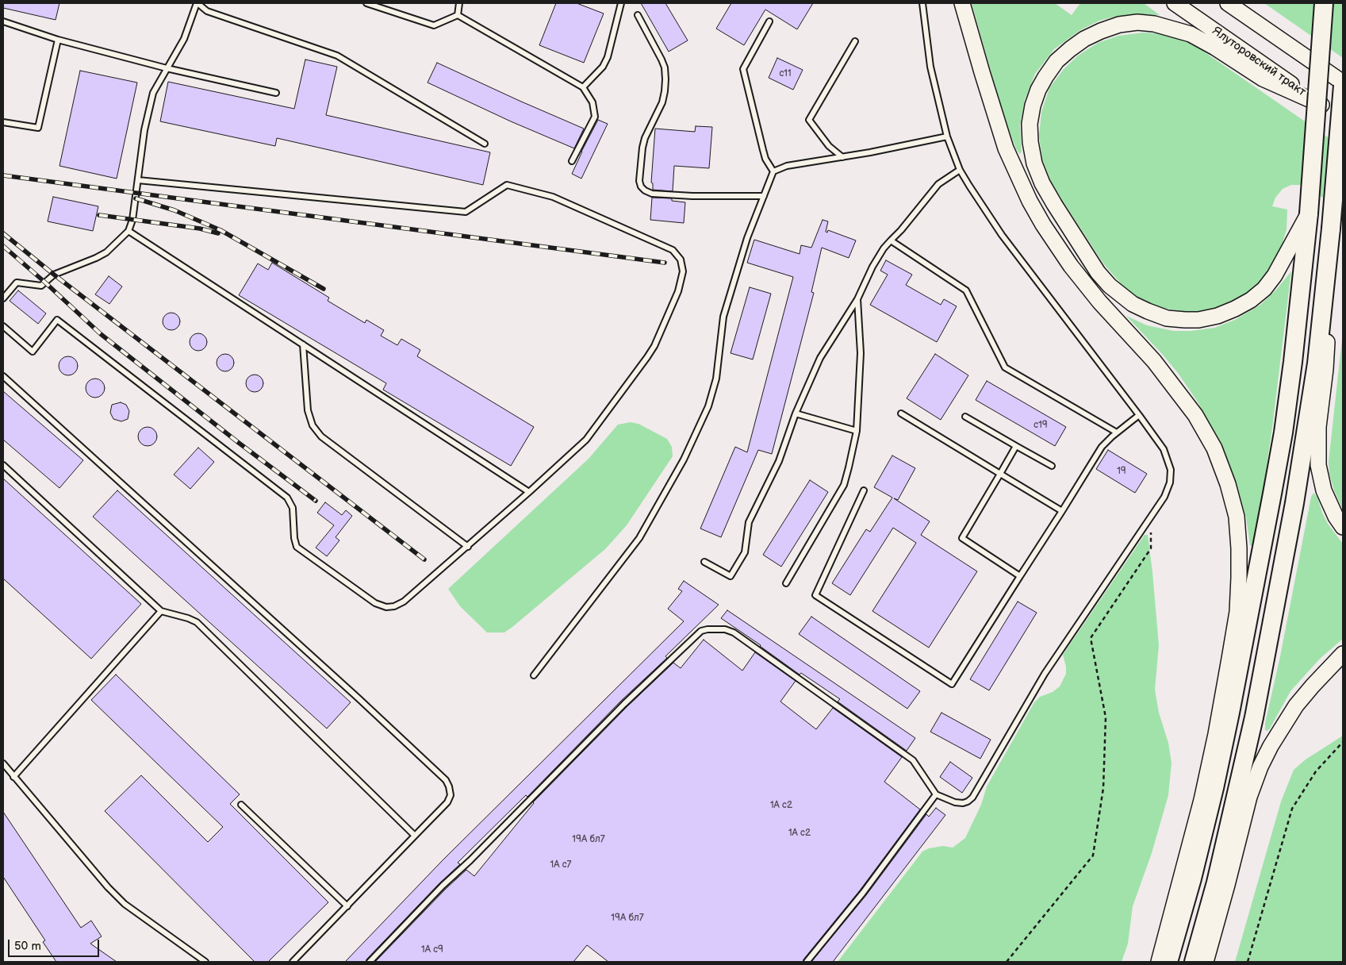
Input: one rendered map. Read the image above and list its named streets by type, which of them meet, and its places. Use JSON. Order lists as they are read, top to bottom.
{
  "streets": {
    "main road": ["Ялуторовский тракт"]
  },
  "house_numbers": [
    "с11",
    "с19",
    "19",
    "1А с2",
    "1А с2",
    "19А бл7",
    "1А с7",
    "19А бл7",
    "1А с9"
  ],
  "scale_bar": "50 m"
}
